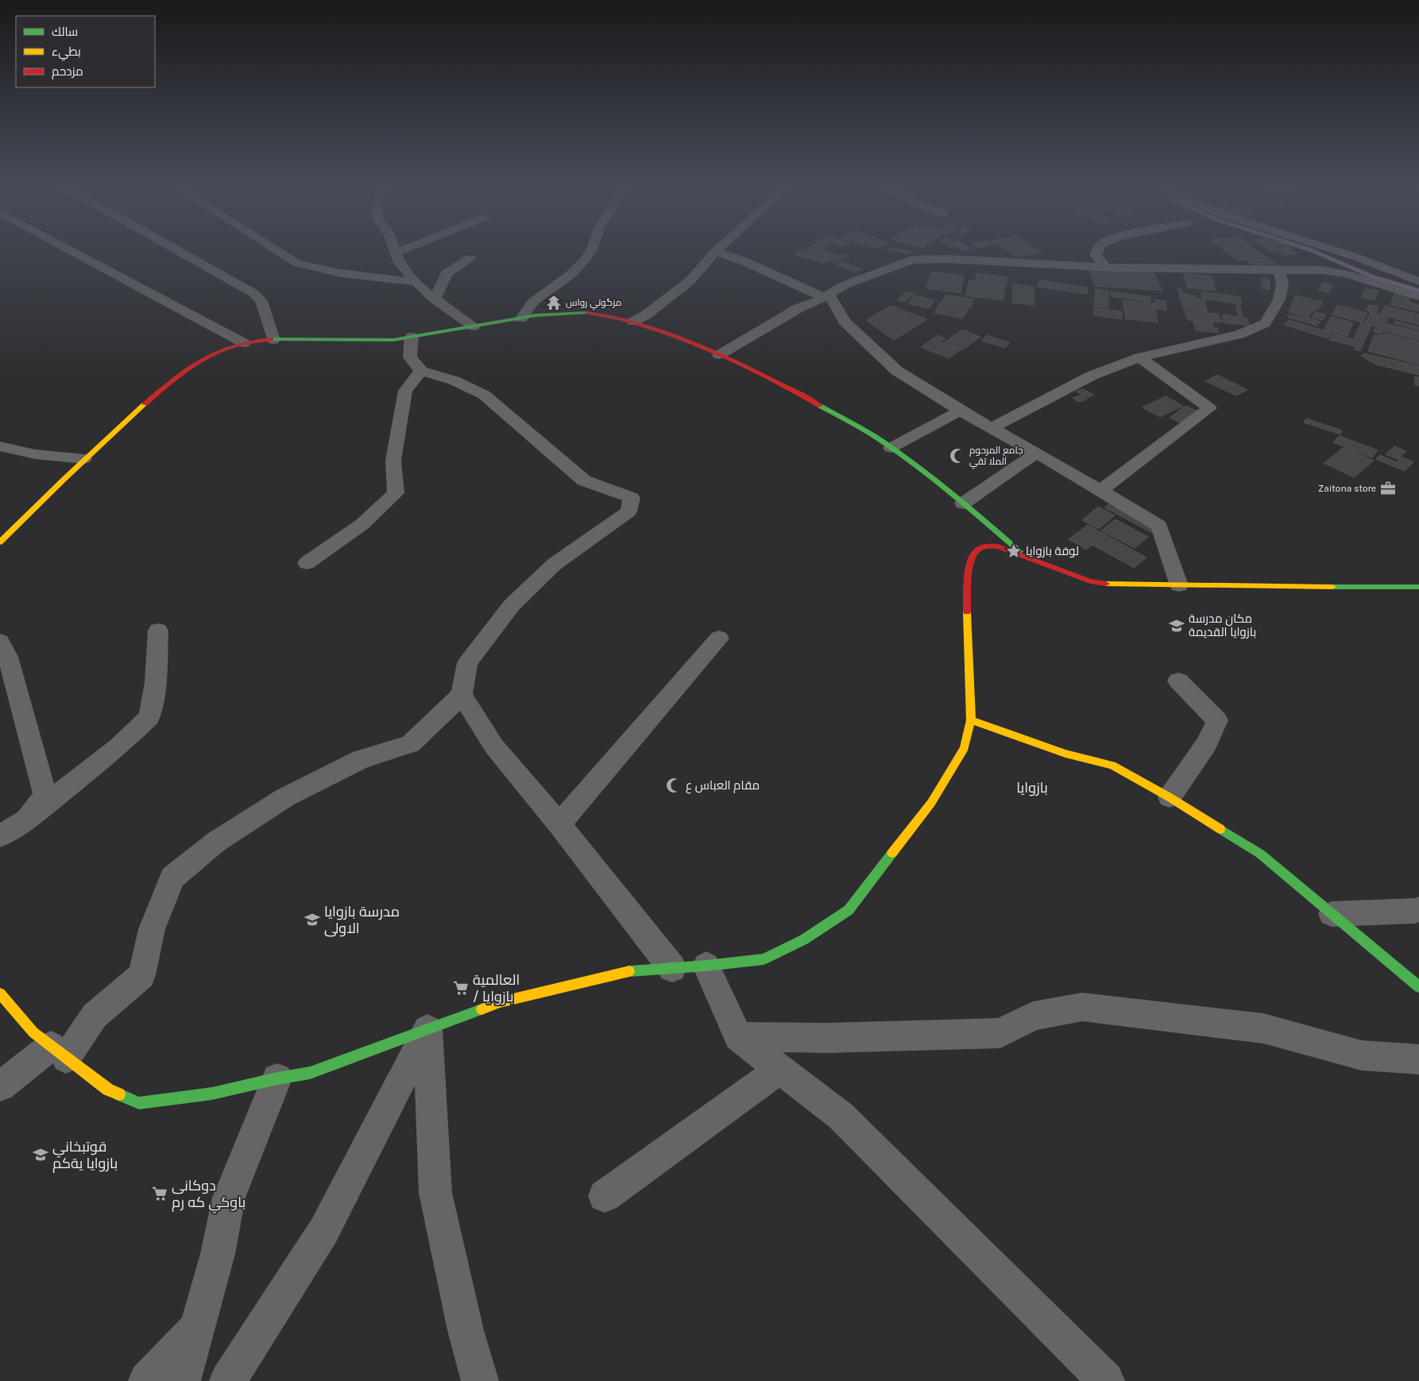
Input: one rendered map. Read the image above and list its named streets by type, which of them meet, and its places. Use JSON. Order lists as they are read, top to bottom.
{
  "districts": ["بازوایا"],
  "places": {
    "temple": ["مزگوتي رواس"],
    "mosque": ["جامع المرحوم الملا تقي", "مقام العباس ع"],
    "office": ["Zaitona store"],
    "place": ["لوفة بازوايا"],
    "school or university": ["مكان مدرسة بازوايا القديمة", "مدرسة بازوايا الاولى", "قوتبخاني بازوايا يةكم"],
    "supermarket": ["العالمية / بازوايا", "دوكانى باوكي كه رم"]
  },
  "legend": ["سالك", "بطيء", "مزدحم"]
}
